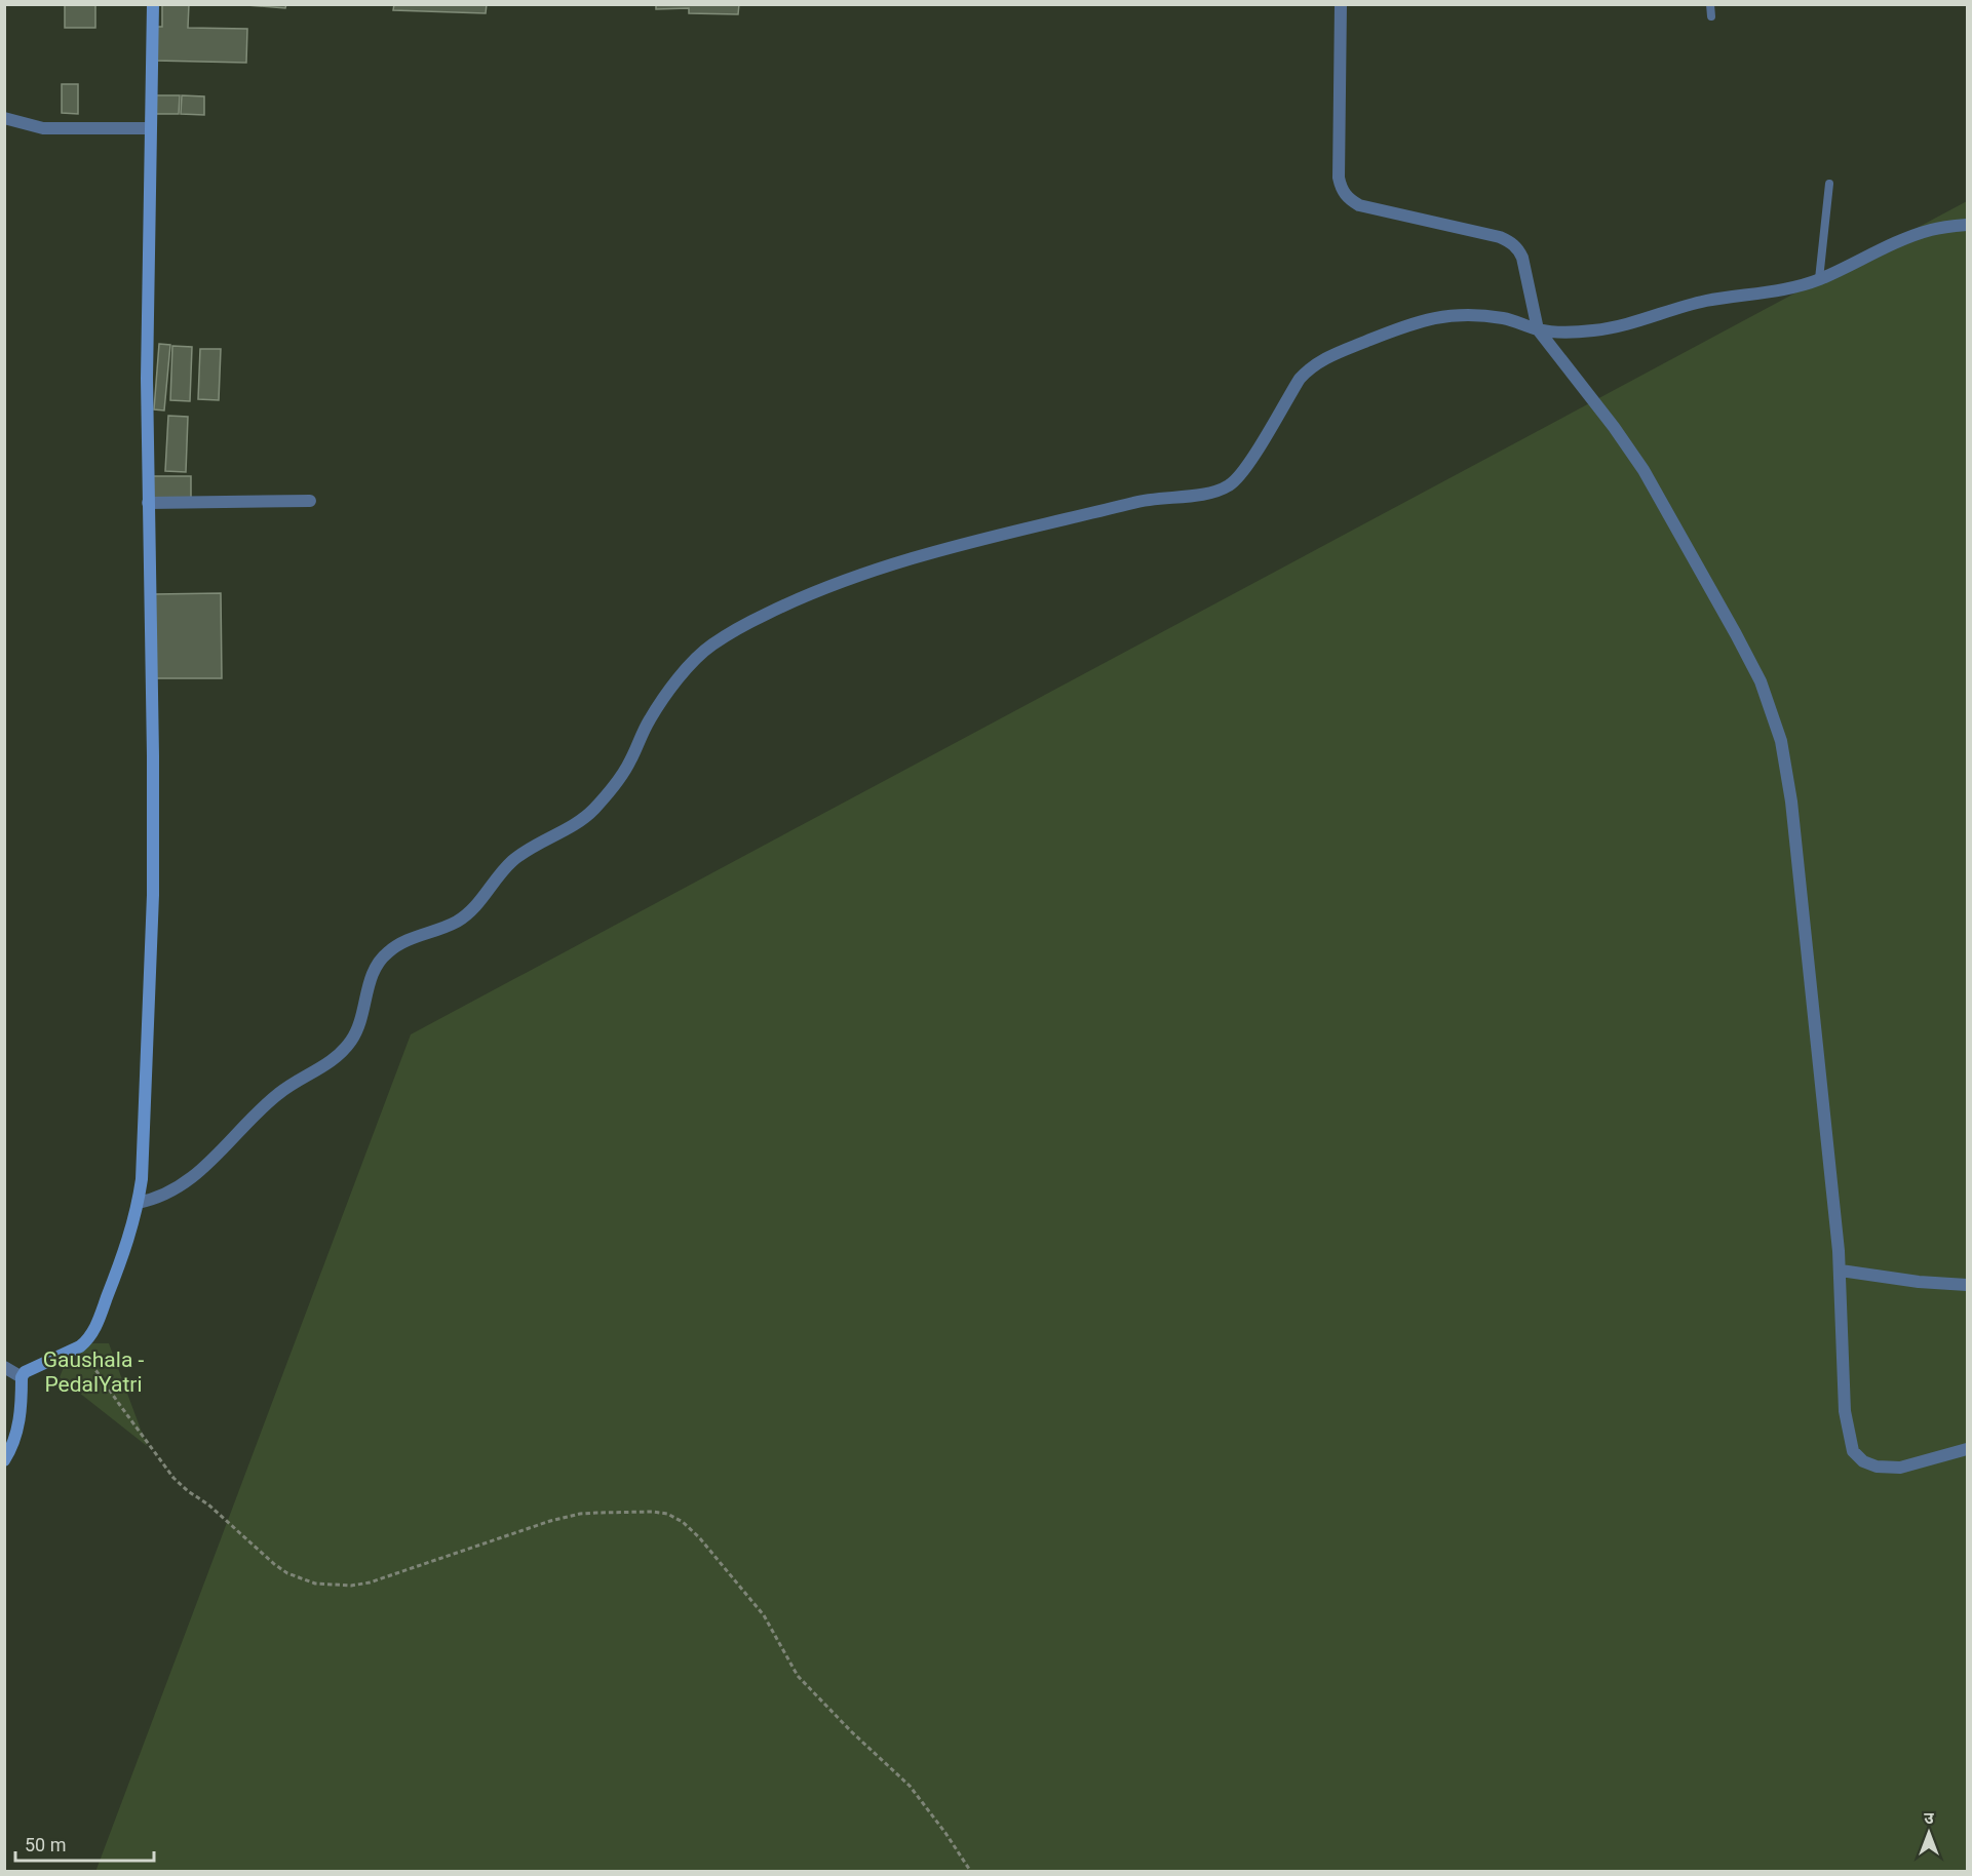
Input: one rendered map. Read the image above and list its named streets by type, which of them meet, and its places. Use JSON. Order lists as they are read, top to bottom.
{
  "parks": ["Gaushala - PedalYatri"],
  "scale_bar": "50 m",
  "north": "top"
}
